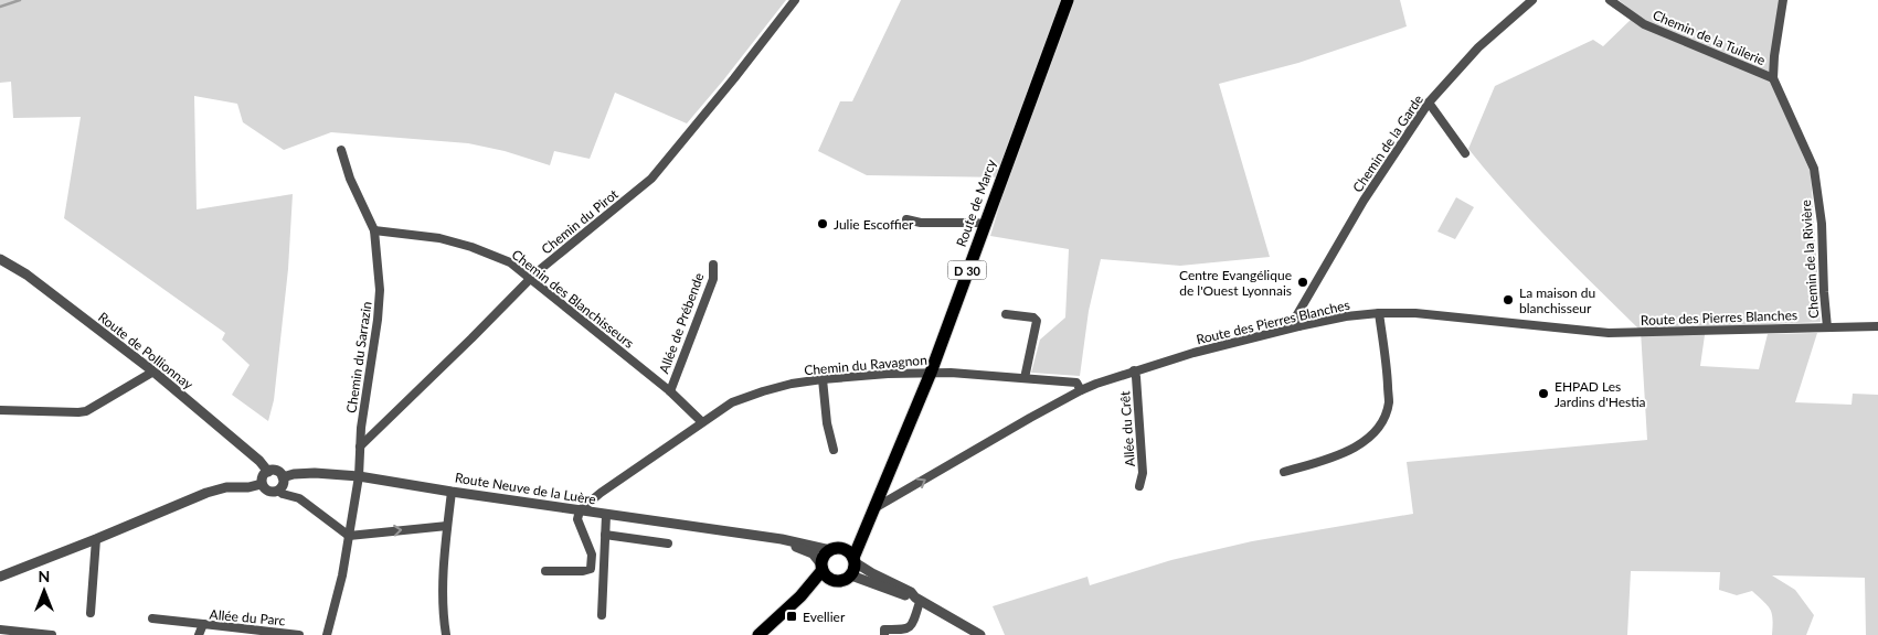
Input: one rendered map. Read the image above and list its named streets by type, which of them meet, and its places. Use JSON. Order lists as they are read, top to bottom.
{
  "streets": {
    "main road": ["Route de Marcy", "D 30"],
    "street": [
      "Chemin de la Tuilerie",
      "Chemin de la Garde",
      "Chemin du Pirot",
      "Chemin de la Rivière",
      "Chemin des Blanchisseurs",
      "Route des Pierres Blanches",
      "Allée de Prébende",
      "Route de Pollionnay",
      "Chemin du Sarrazin",
      "Chemin du Ravagnon",
      "Allée du Crêt",
      "Route Neuve de la Luère",
      "Allée du Parc"
    ]
  },
  "crossings": [
    ["Chemin de la Tuilerie", "Chemin de la Rivière"],
    ["Chemin de la Garde", "Route des Pierres Blanches"],
    ["Route de Marcy", "Route des Pierres Blanches"],
    ["Route de Marcy", "Chemin du Ravagnon"],
    ["Route de Marcy", "Route Neuve de la Luère"],
    ["Chemin du Pirot", "Chemin des Blanchisseurs"],
    ["Chemin du Pirot", "Chemin du Sarrazin"],
    ["Chemin de la Rivière", "Route des Pierres Blanches"],
    ["Chemin des Blanchisseurs", "Allée de Prébende"],
    ["Chemin des Blanchisseurs", "Chemin du Sarrazin"],
    ["Chemin des Blanchisseurs", "Chemin du Ravagnon"],
    ["Route des Pierres Blanches", "Chemin du Ravagnon"],
    ["Route des Pierres Blanches", "Allée du Crêt"],
    ["Route de Pollionnay", "Route Neuve de la Luère"],
    ["Chemin du Sarrazin", "Route Neuve de la Luère"],
    ["Chemin du Ravagnon", "Route Neuve de la Luère"]
  ],
  "places": {
    "other": [
      "Julie Escoffier",
      "Centre Evangélique de l'Ouest Lyonnais",
      "La maison du blanchisseur",
      "EHPAD Les Jardins d'Hestia"
    ],
    "transit": ["Evellier"]
  },
  "north": "top"
}
